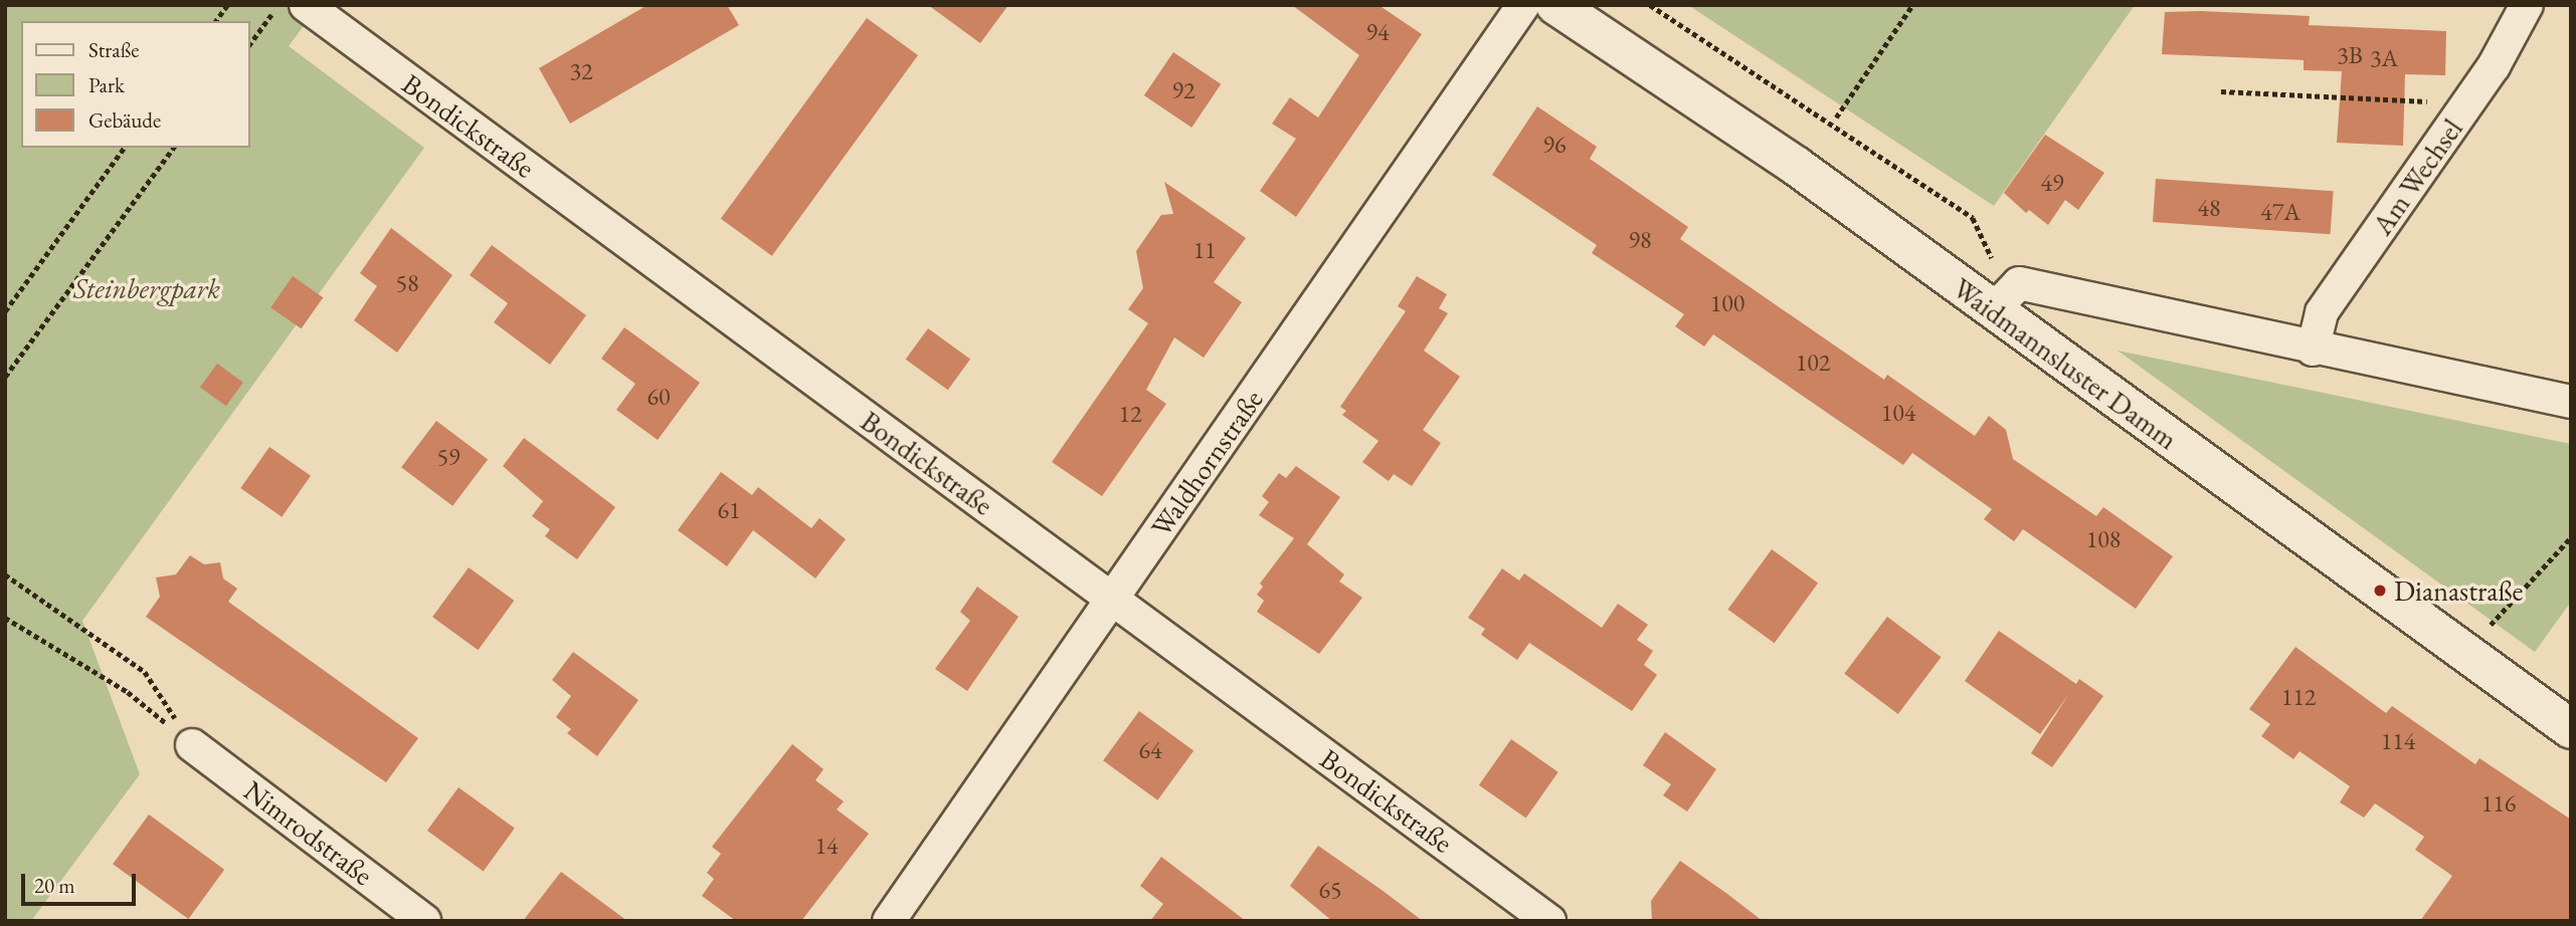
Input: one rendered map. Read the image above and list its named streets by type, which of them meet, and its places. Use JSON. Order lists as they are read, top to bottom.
{
  "streets": {
    "main road": ["Waidmannsluster Damm"],
    "street": [
      "Bondickstraße",
      "Am Wechsel",
      "Waldhornstraße",
      "Nimrodstraße"
    ]
  },
  "crossings": [
    ["Bondickstraße", "Waldhornstraße"]
  ],
  "parks": ["Steinbergpark"],
  "places": ["Dianastraße"],
  "house_numbers": [
    "94",
    "3B",
    "3A",
    "32",
    "92",
    "96",
    "49",
    "48",
    "47A",
    "98",
    "11",
    "58",
    "100",
    "102",
    "60",
    "104",
    "12",
    "59",
    "61",
    "108",
    "112",
    "114",
    "64",
    "116",
    "14",
    "65"
  ],
  "legend": ["Straße", "Park", "Gebäude"],
  "scale_bar": "20 m"
}
